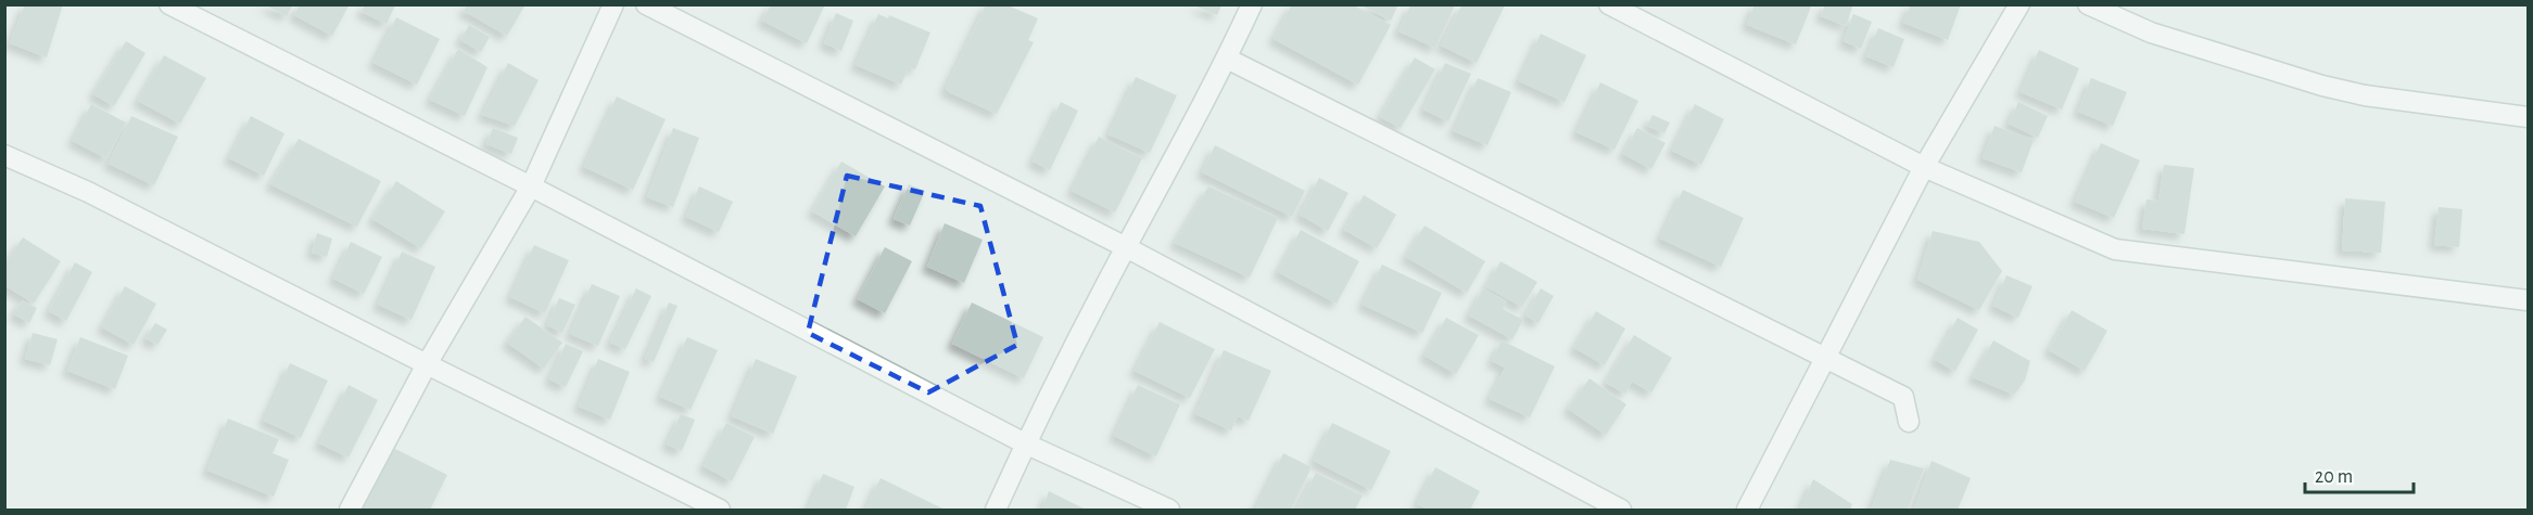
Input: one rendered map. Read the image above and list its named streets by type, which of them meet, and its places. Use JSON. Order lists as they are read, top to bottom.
{
  "scale_bar": "20 m"
}
